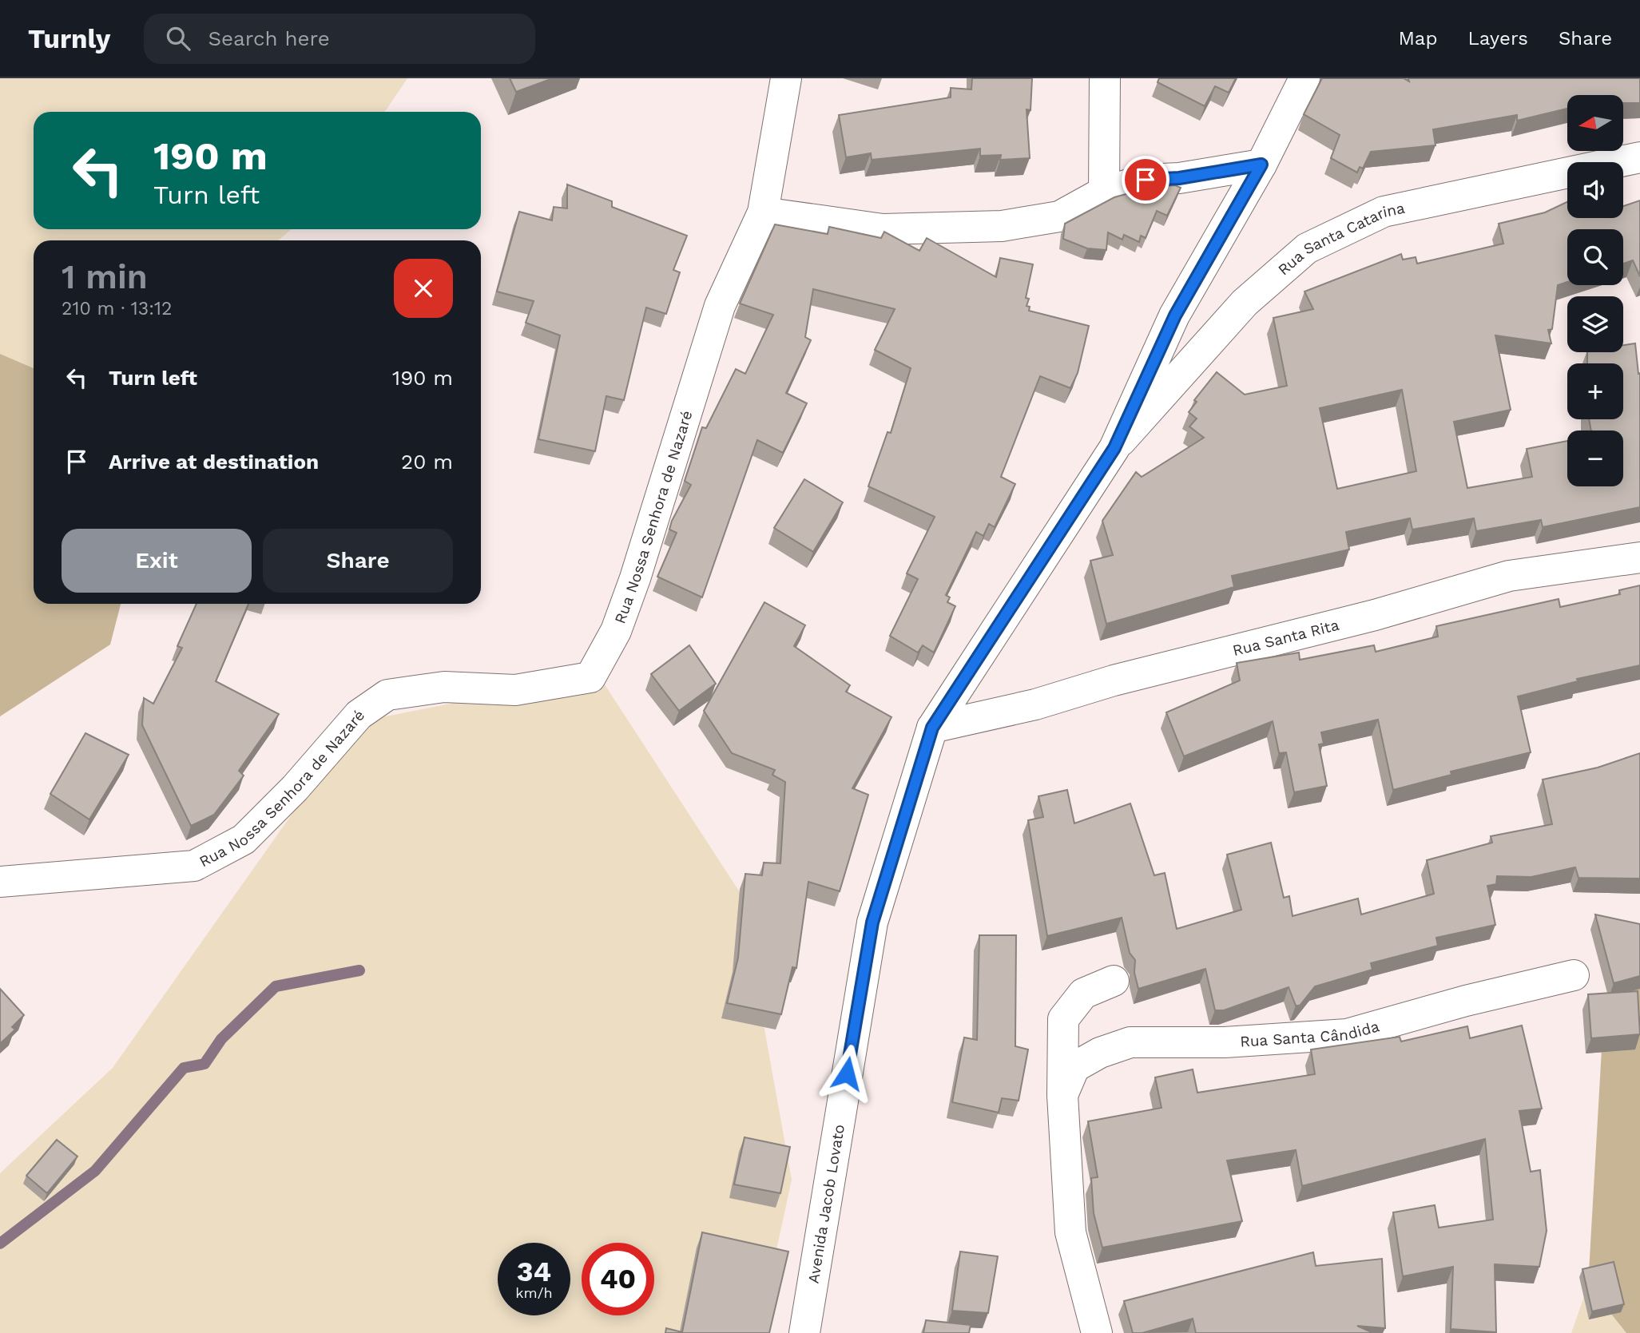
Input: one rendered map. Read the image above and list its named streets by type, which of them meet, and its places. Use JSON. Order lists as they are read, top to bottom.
{
  "streets": {
    "street": [
      "Rua Santa Catarina",
      "Rua Nossa Senhora de Nazaré",
      "Rua Santa Rita",
      "Rua Santa Cândida",
      "Avenida Jacob Lovato"
    ]
  },
  "crossings": [
    ["Rua Santa Catarina", "Avenida Jacob Lovato"],
    ["Rua Santa Rita", "Avenida Jacob Lovato"]
  ],
  "north": "left",
  "page": {
    "header": "Turnly",
    "search": "Search here",
    "nav": ["Map", "Layers", "Share"],
    "map_buttons": ["+", "−"],
    "turn": ["190 m", "Turn left"],
    "heading": ["1 min", "210 m · 13:12"],
    "list": [
      {
        "name": "Turn left",
        "value": "190 m"
      },
      {
        "name": "Arrive at destination",
        "value": "20 m"
      }
    ],
    "buttons": ["Exit", "Share"],
    "speed": "34 km/h",
    "limit": "40"
  }
}
